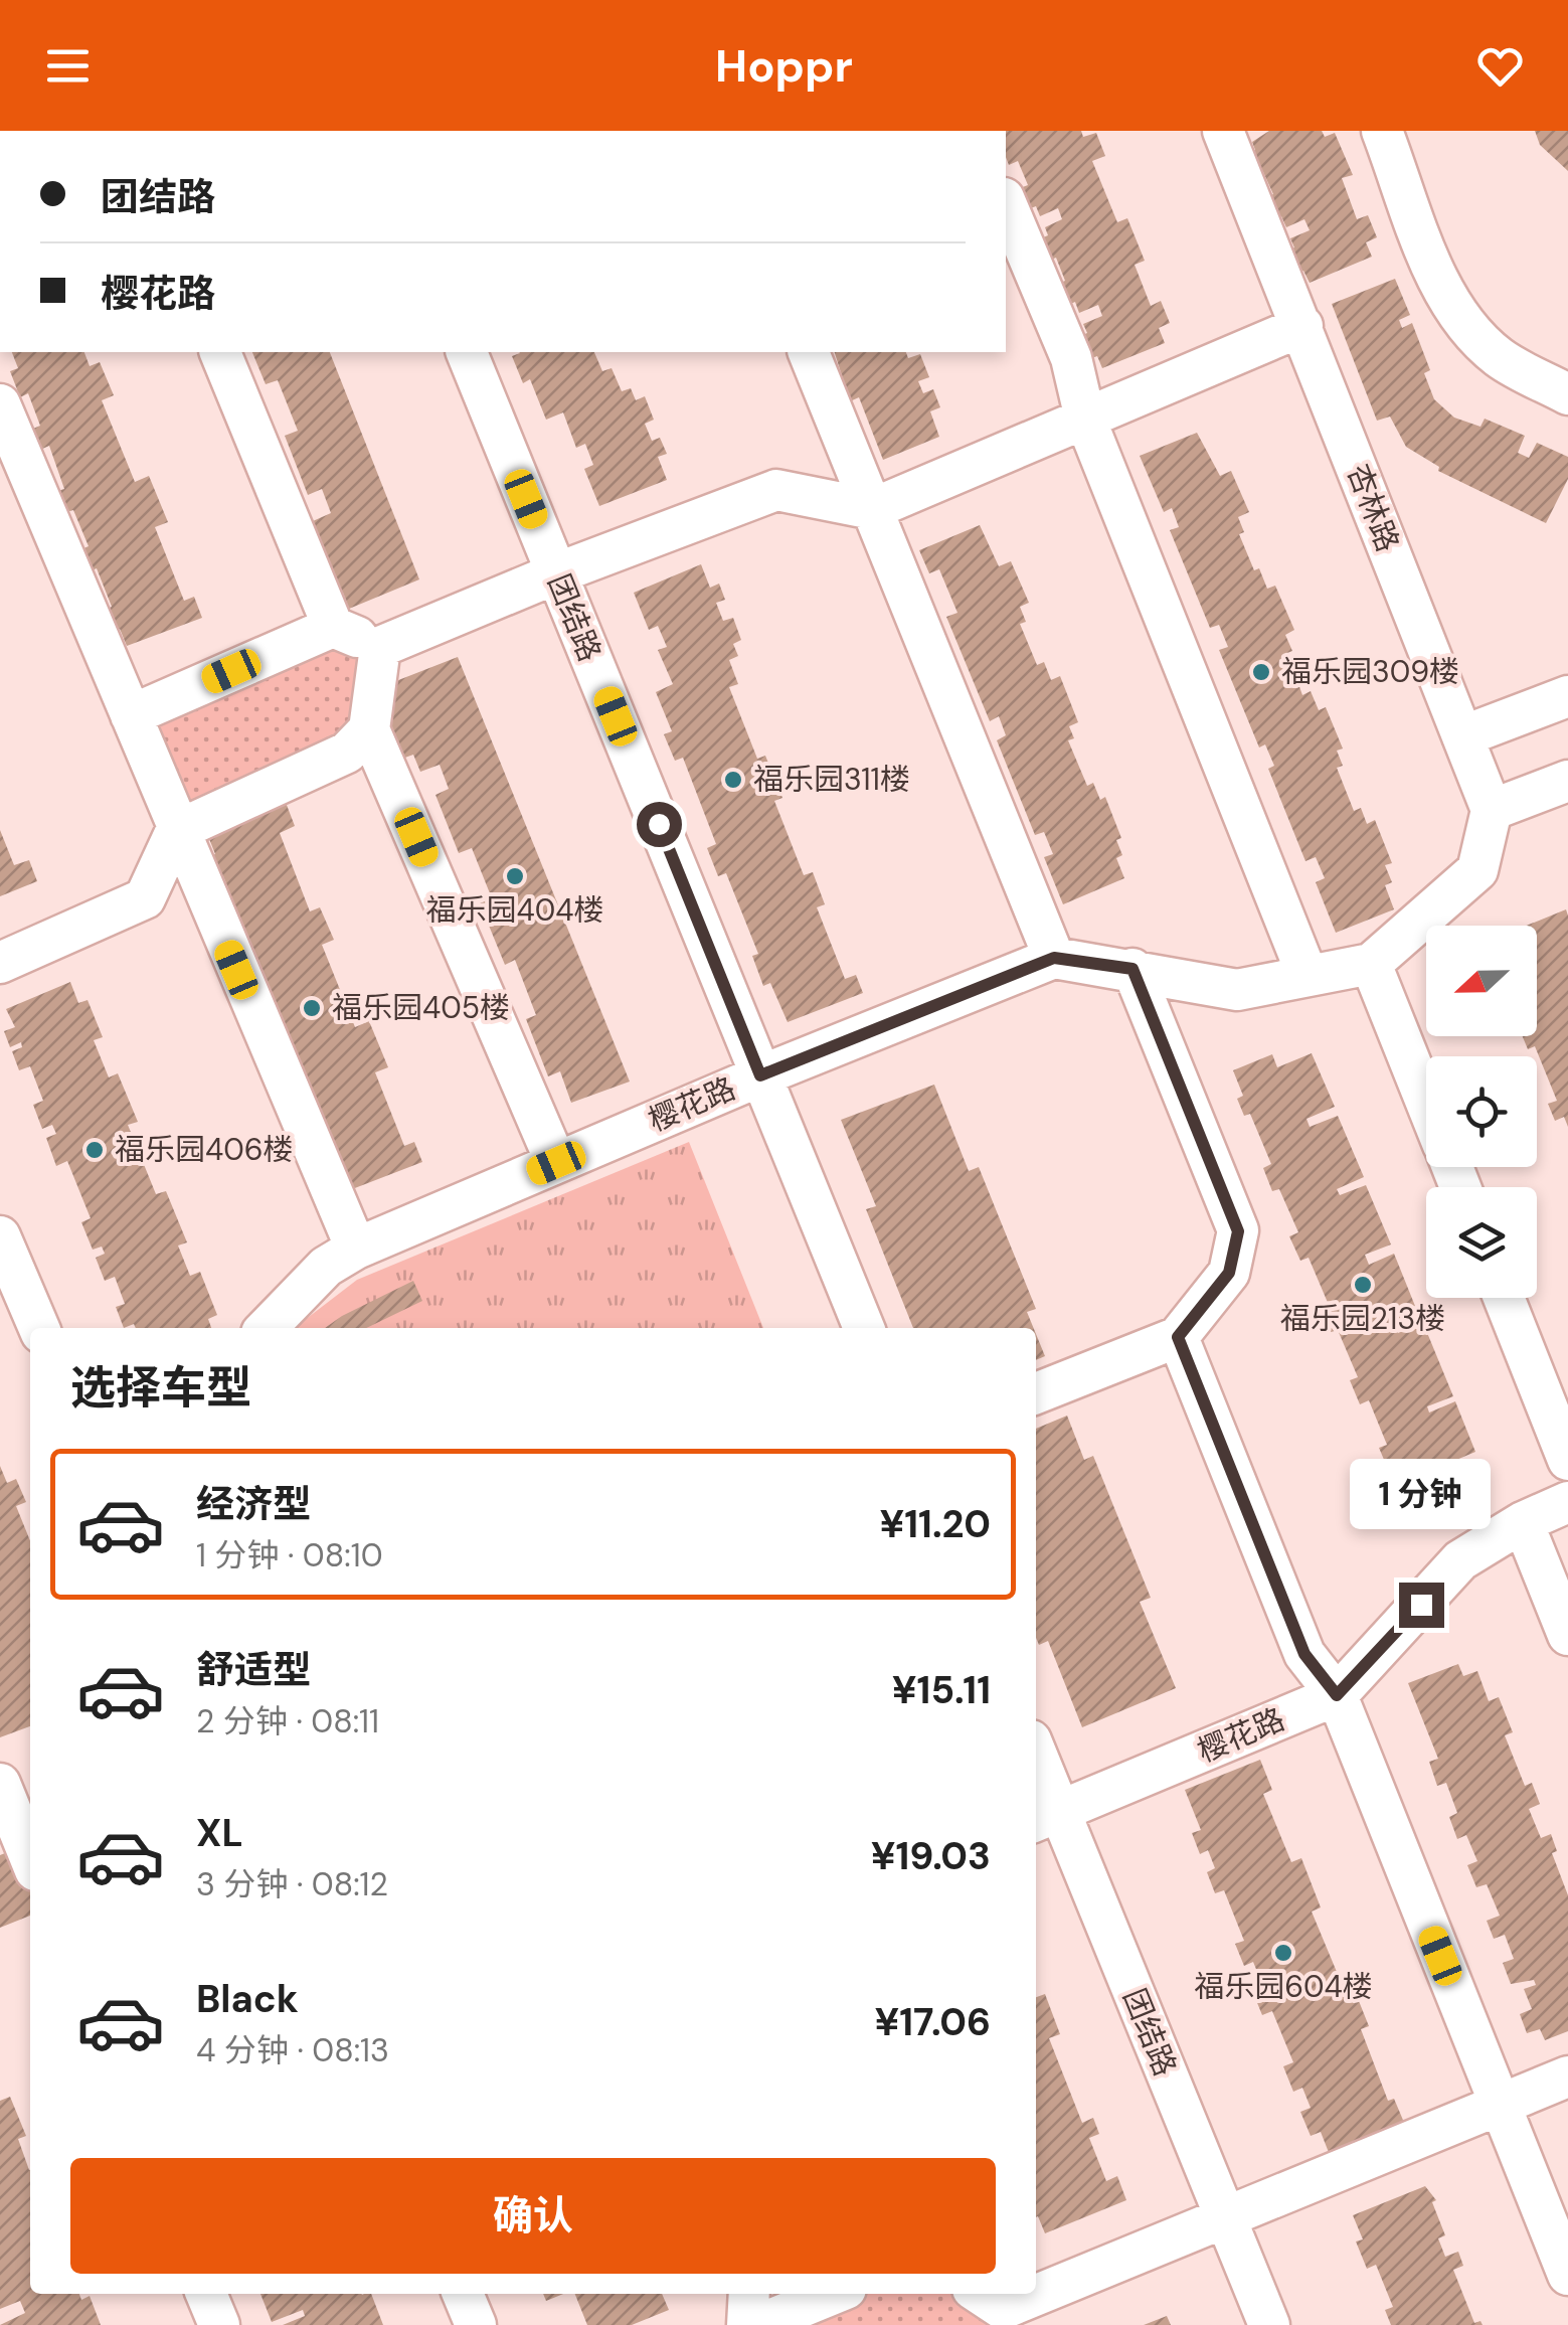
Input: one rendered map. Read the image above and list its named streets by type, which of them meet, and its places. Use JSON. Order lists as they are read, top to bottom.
{
  "streets": {
    "street": ["杏林路", "团结路", "樱花路"]
  },
  "crossings": [
    ["团结路", "樱花路"]
  ],
  "places": [
    "福乐园309楼",
    "福乐园311楼",
    "福乐园404楼",
    "福乐园405楼",
    "福乐园406楼",
    "福乐园213楼",
    "福乐园604楼"
  ],
  "north": "left",
  "page": {
    "header": "Hoppr",
    "banner": ["团结路", "樱花路"],
    "heading": "选择车型",
    "list": [
      {
        "name": "经济型",
        "note": "1 分钟 · 08:10",
        "value": "¥11.20"
      },
      {
        "name": "舒适型",
        "note": "2 分钟 · 08:11",
        "value": "¥15.11"
      },
      {
        "name": "XL",
        "note": "3 分钟 · 08:12",
        "value": "¥19.03"
      },
      {
        "name": "Black",
        "note": "4 分钟 · 08:13",
        "value": "¥17.06"
      }
    ],
    "bubble": "1 分钟",
    "buttons": "确认"
  }
}
